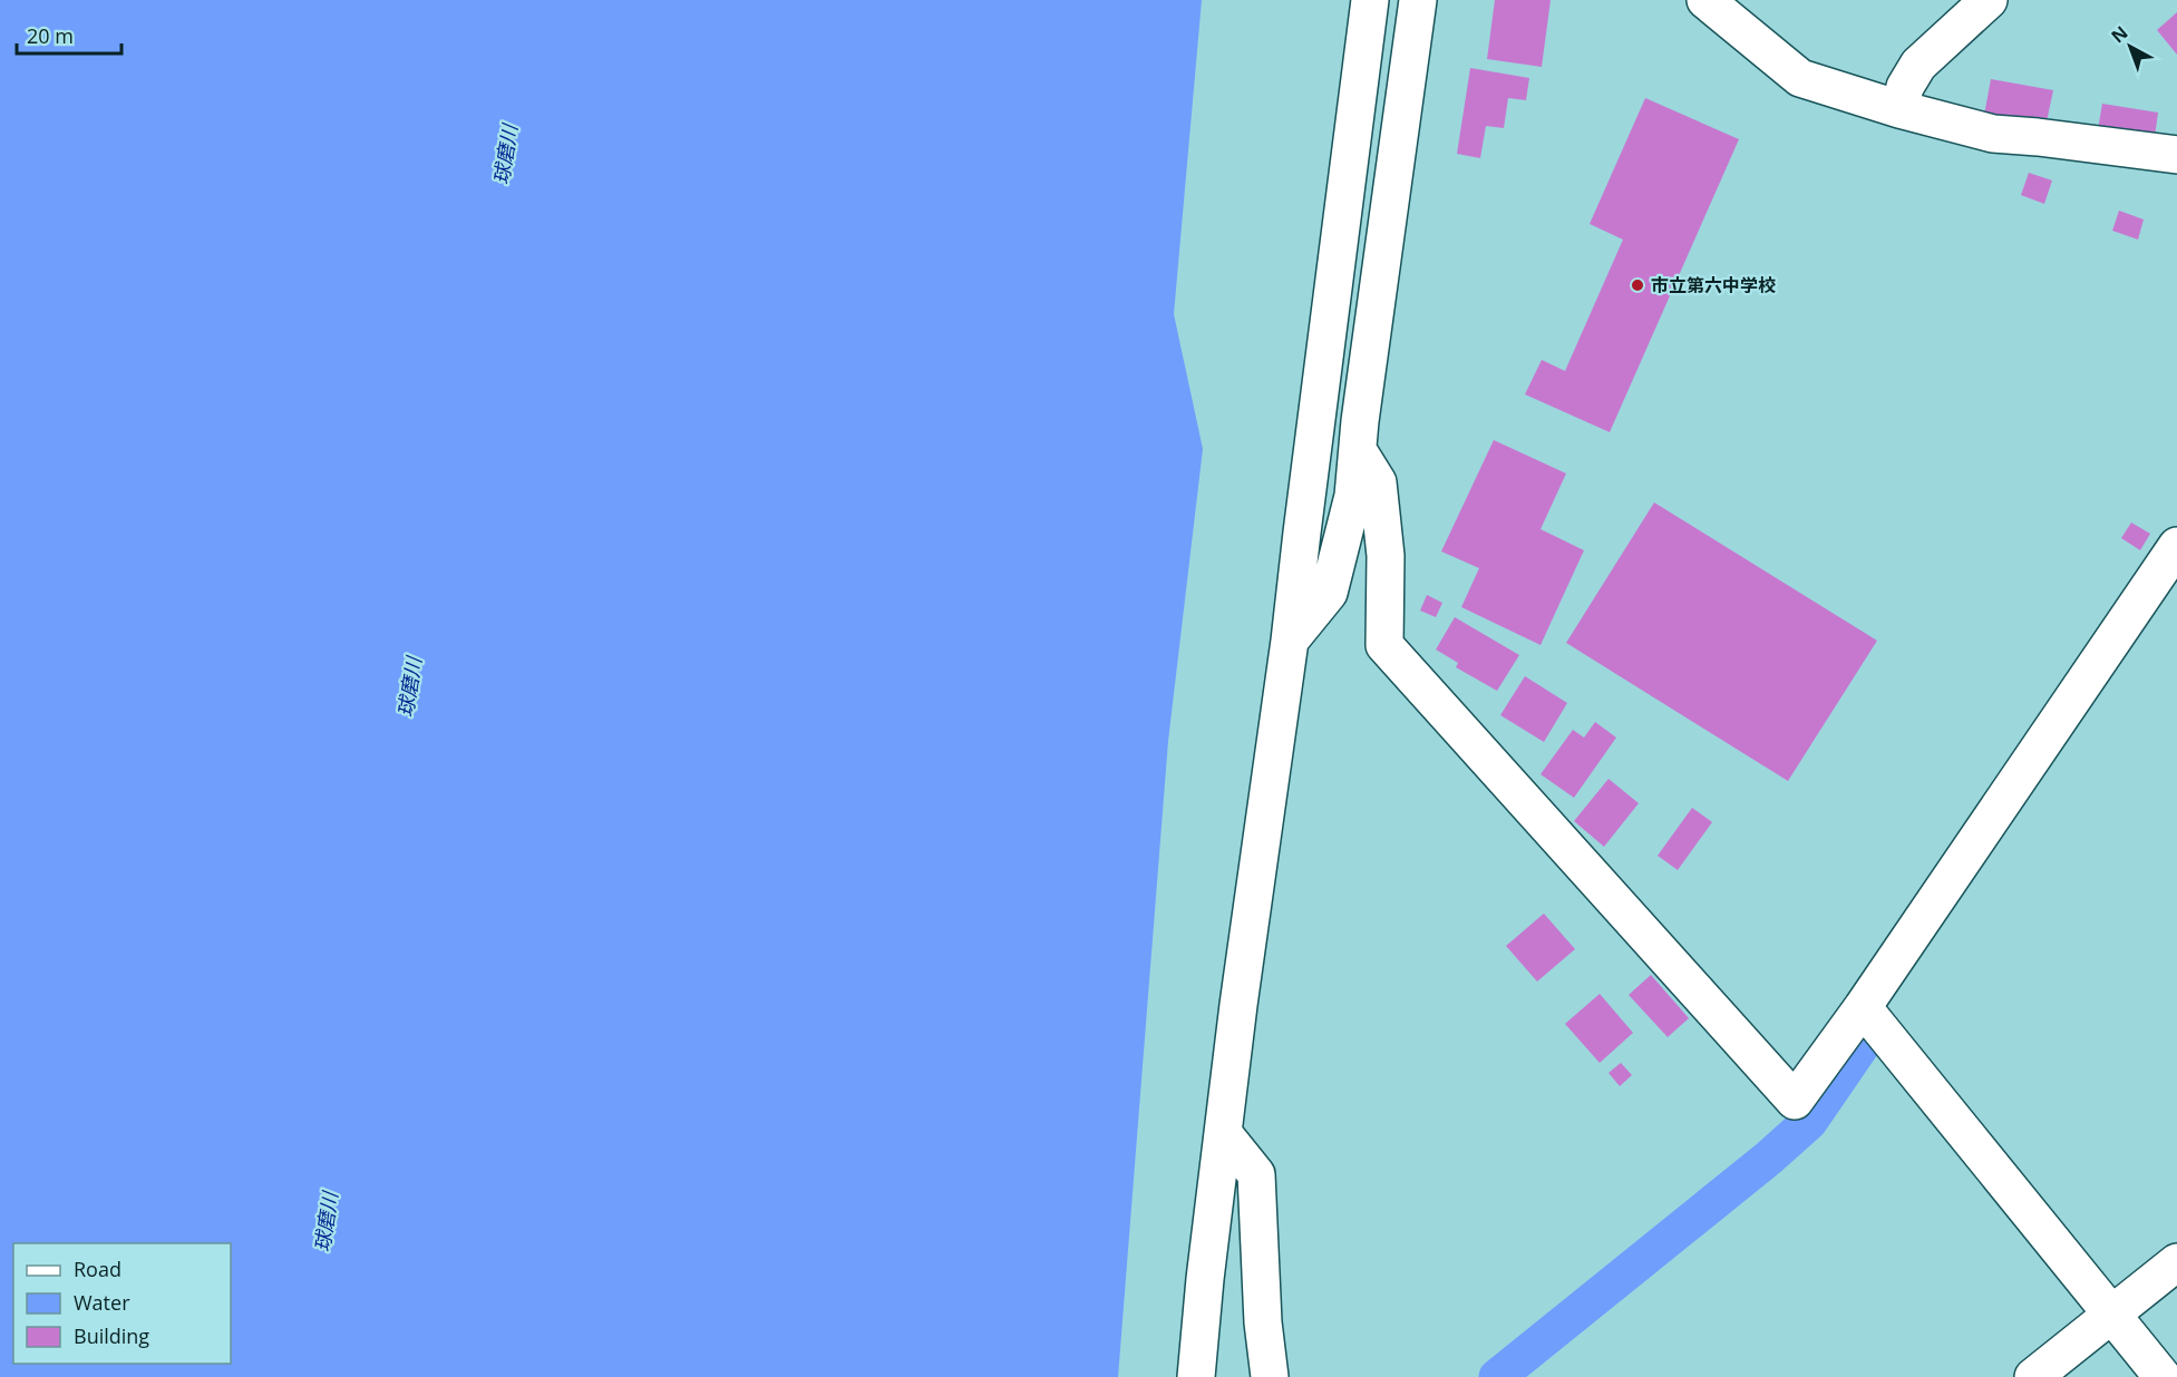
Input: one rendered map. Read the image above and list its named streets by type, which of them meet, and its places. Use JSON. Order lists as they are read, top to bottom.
{
  "water": ["球磨川"],
  "places": ["市立第六中学校"],
  "legend": ["Road", "Water", "Building"],
  "scale_bar": "20 m",
  "north": "top left"
}
